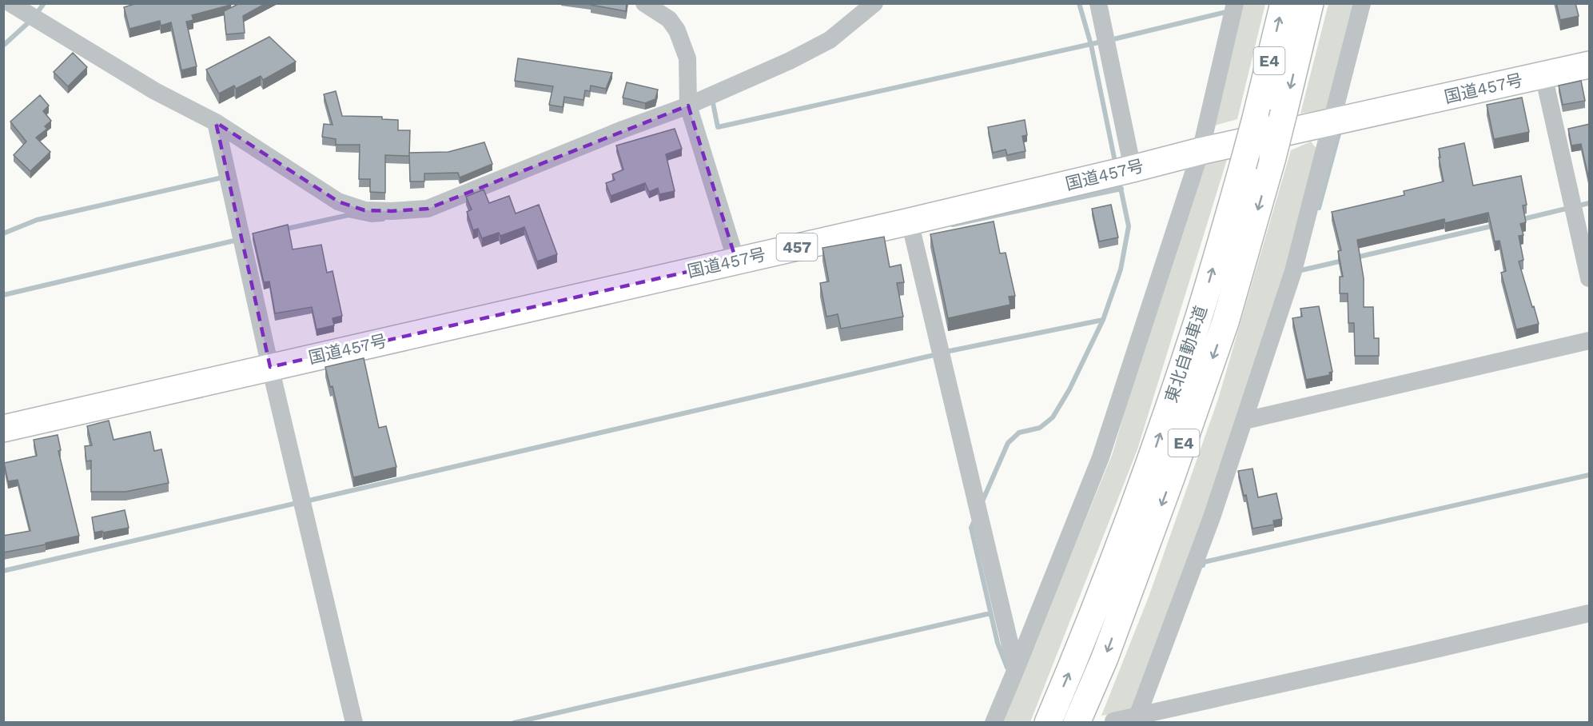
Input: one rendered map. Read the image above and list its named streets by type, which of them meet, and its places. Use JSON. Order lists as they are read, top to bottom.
{
  "streets": {
    "highway": [
      "E4",
      "国道457号",
      "457",
      "東北自動車道"
    ]
  }
}
